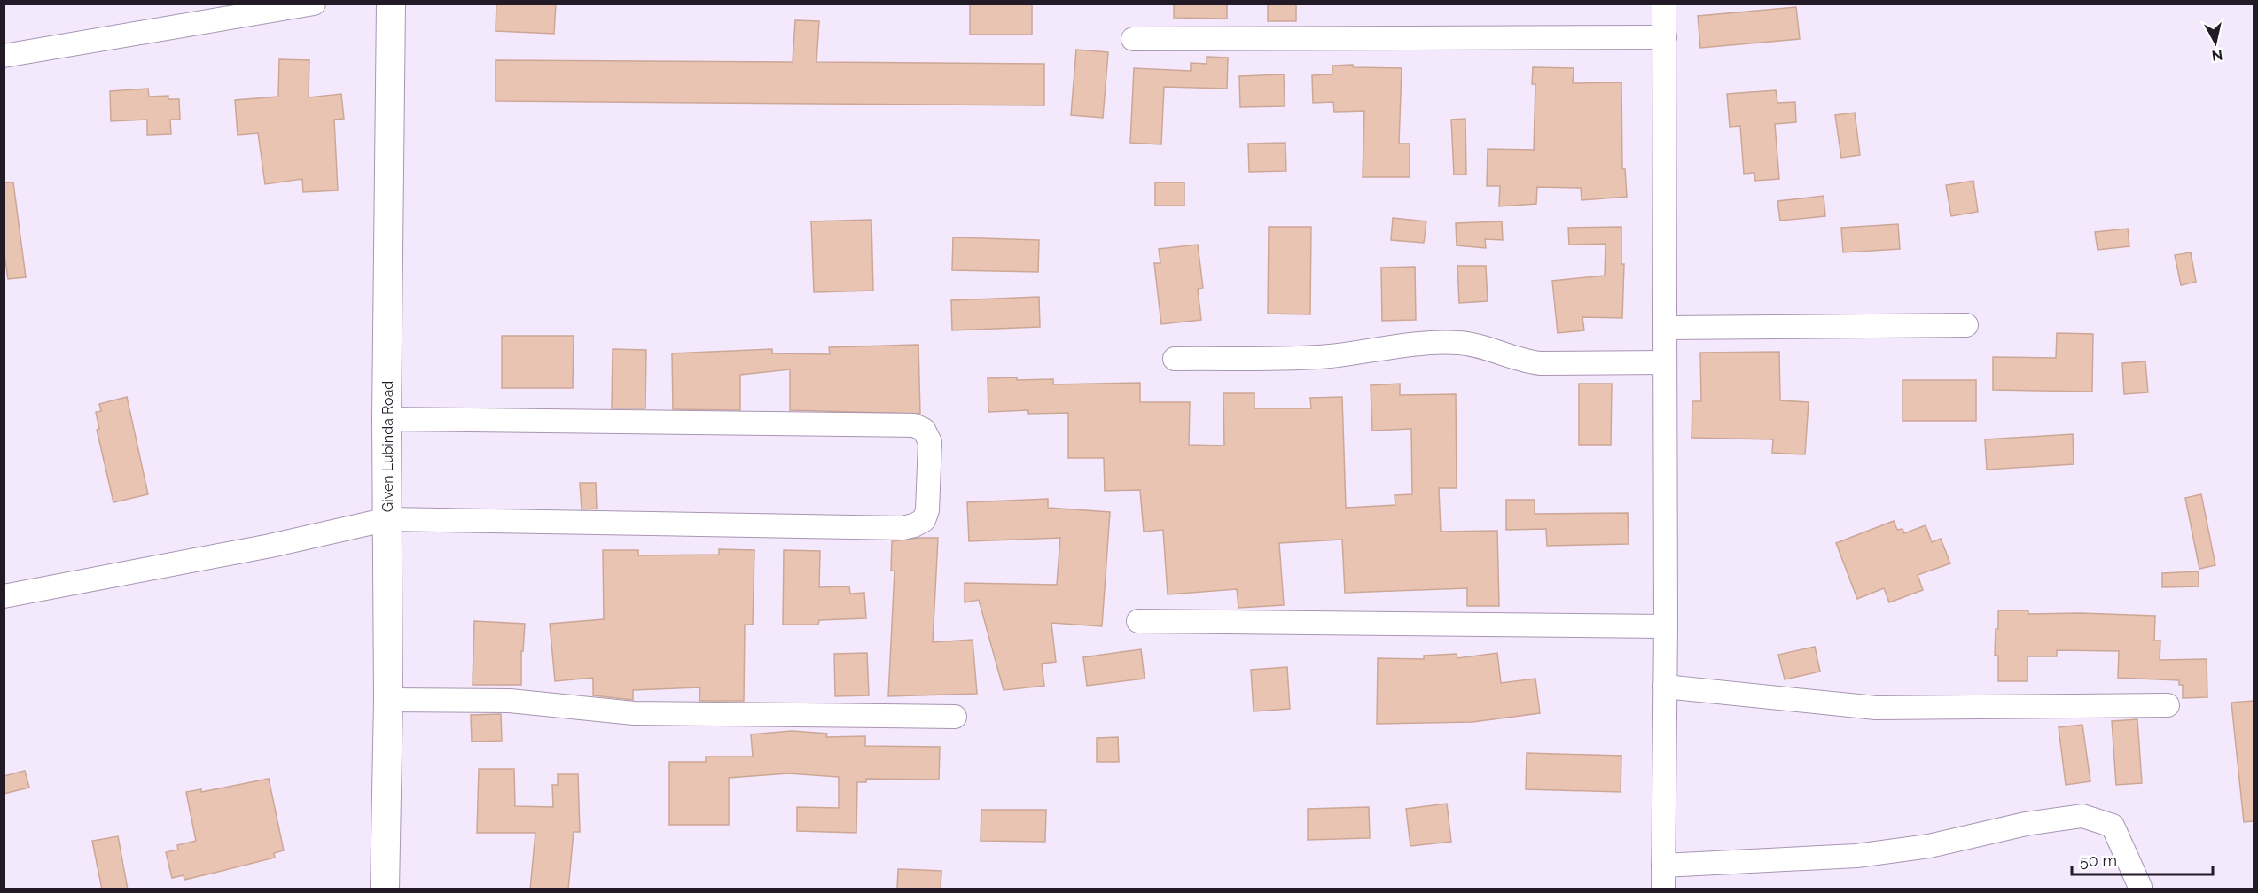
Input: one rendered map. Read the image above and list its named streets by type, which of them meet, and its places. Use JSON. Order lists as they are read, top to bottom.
{
  "streets": {
    "street": ["Given Lubinda Road"]
  },
  "scale_bar": "50 m",
  "north": "bottom"
}
